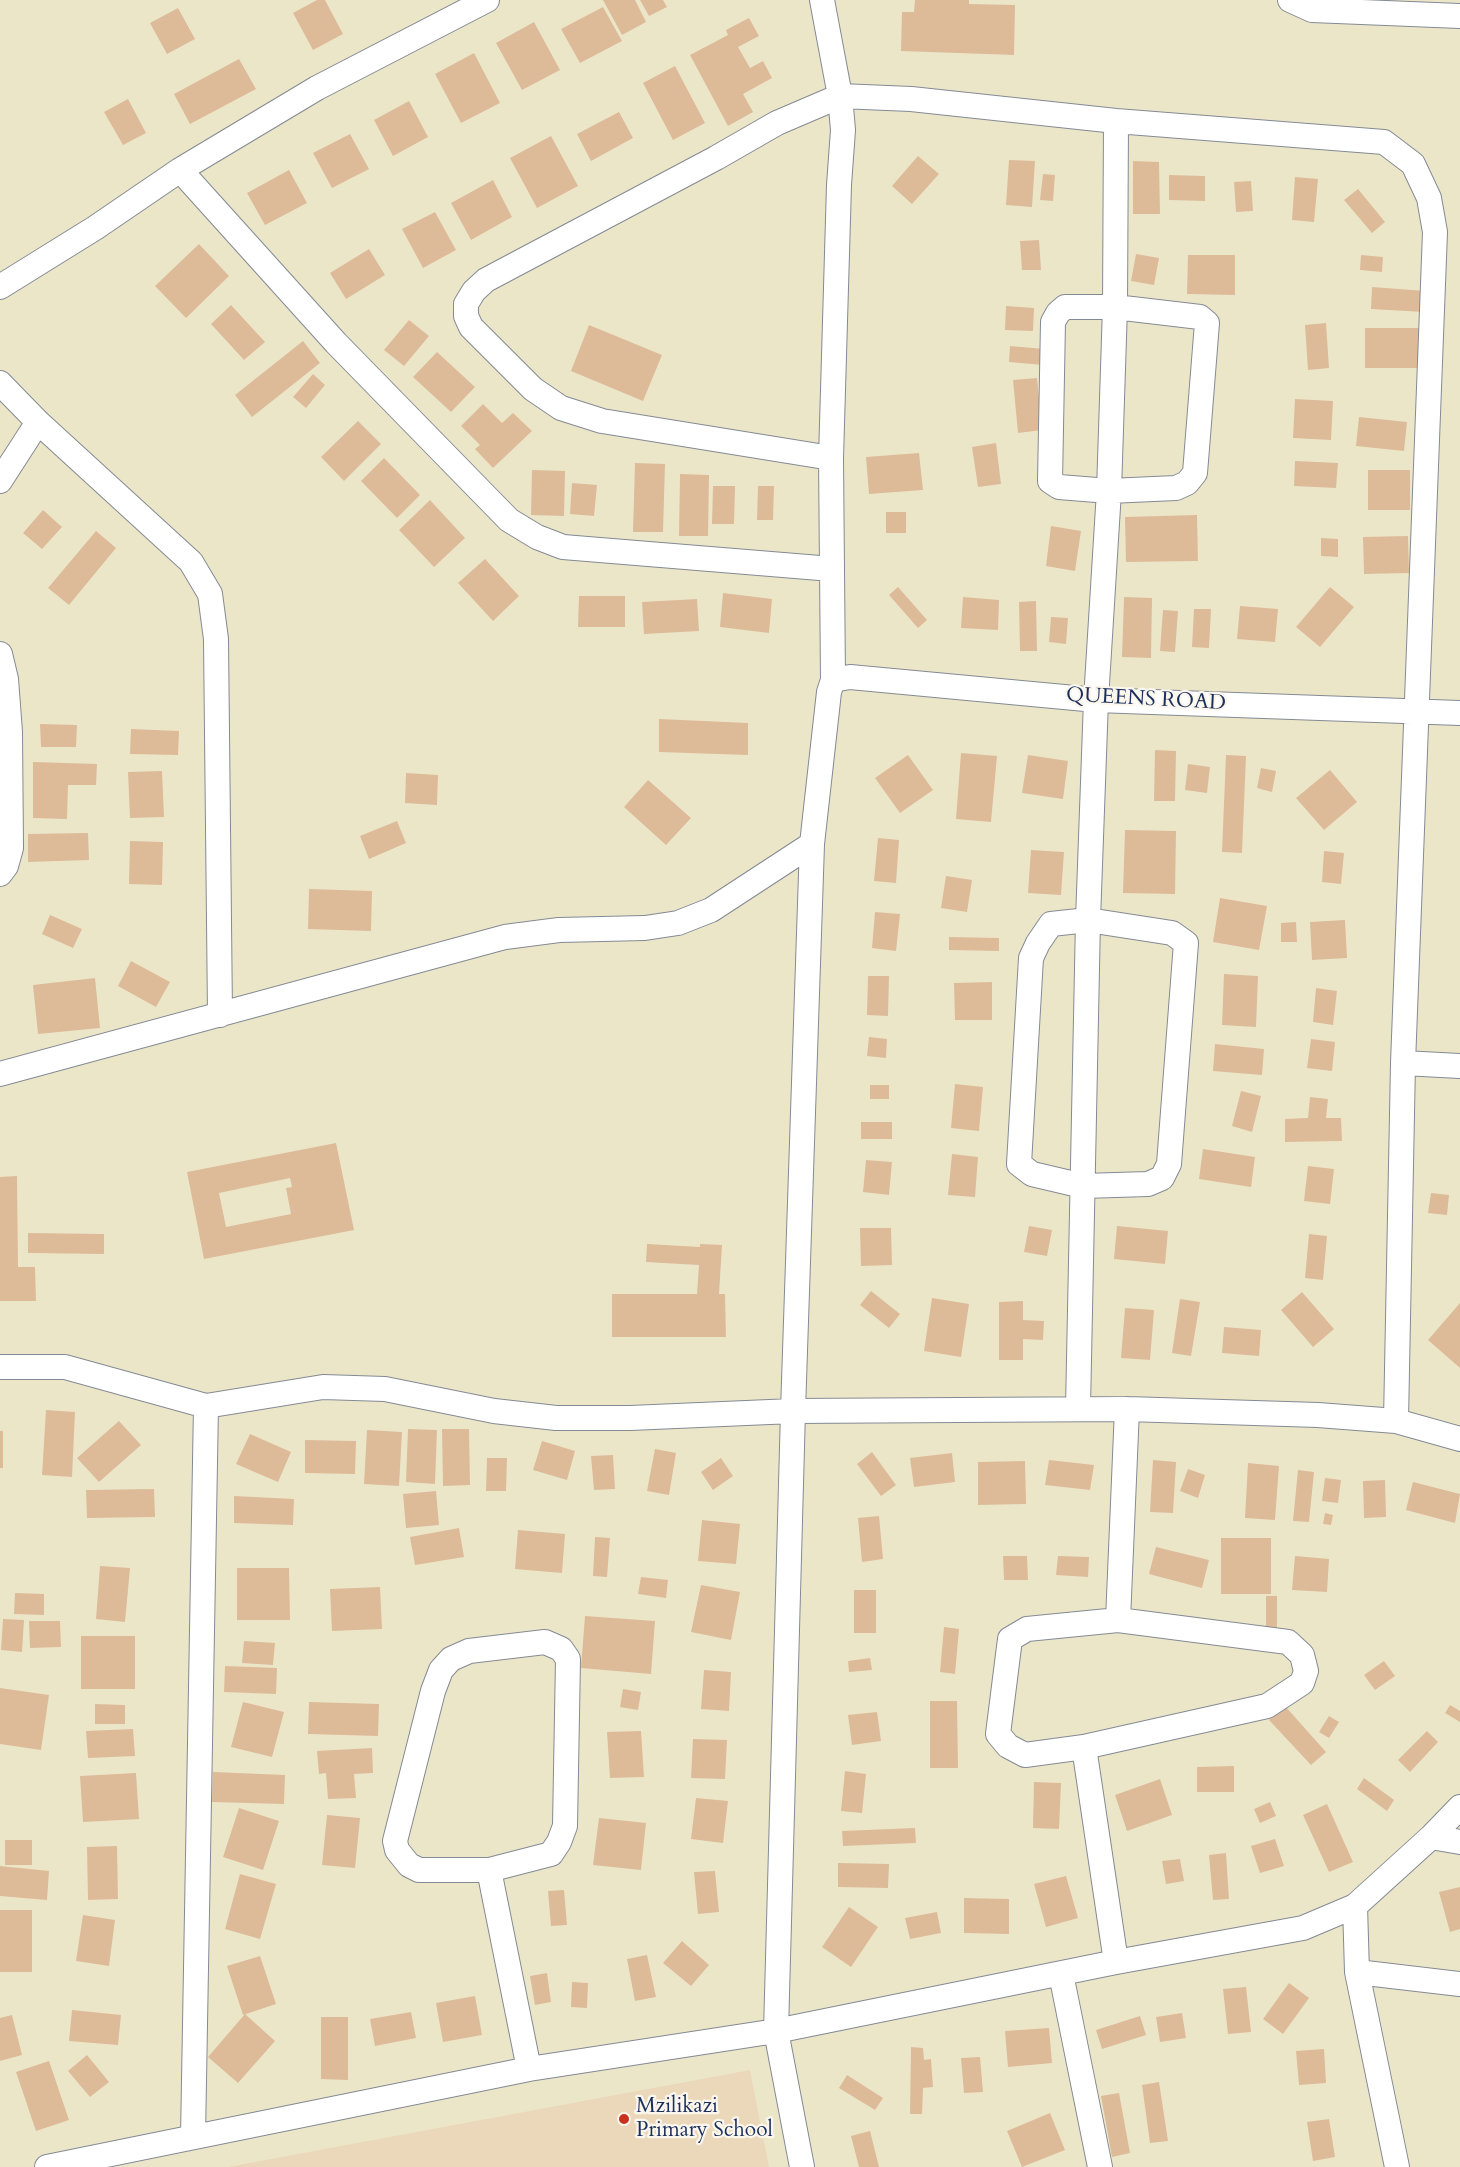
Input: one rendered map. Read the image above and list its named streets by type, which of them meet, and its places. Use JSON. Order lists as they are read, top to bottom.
{
  "streets": {
    "street": ["QUEENS ROAD"]
  },
  "places": ["Mzilikazi Primary School"]
}
